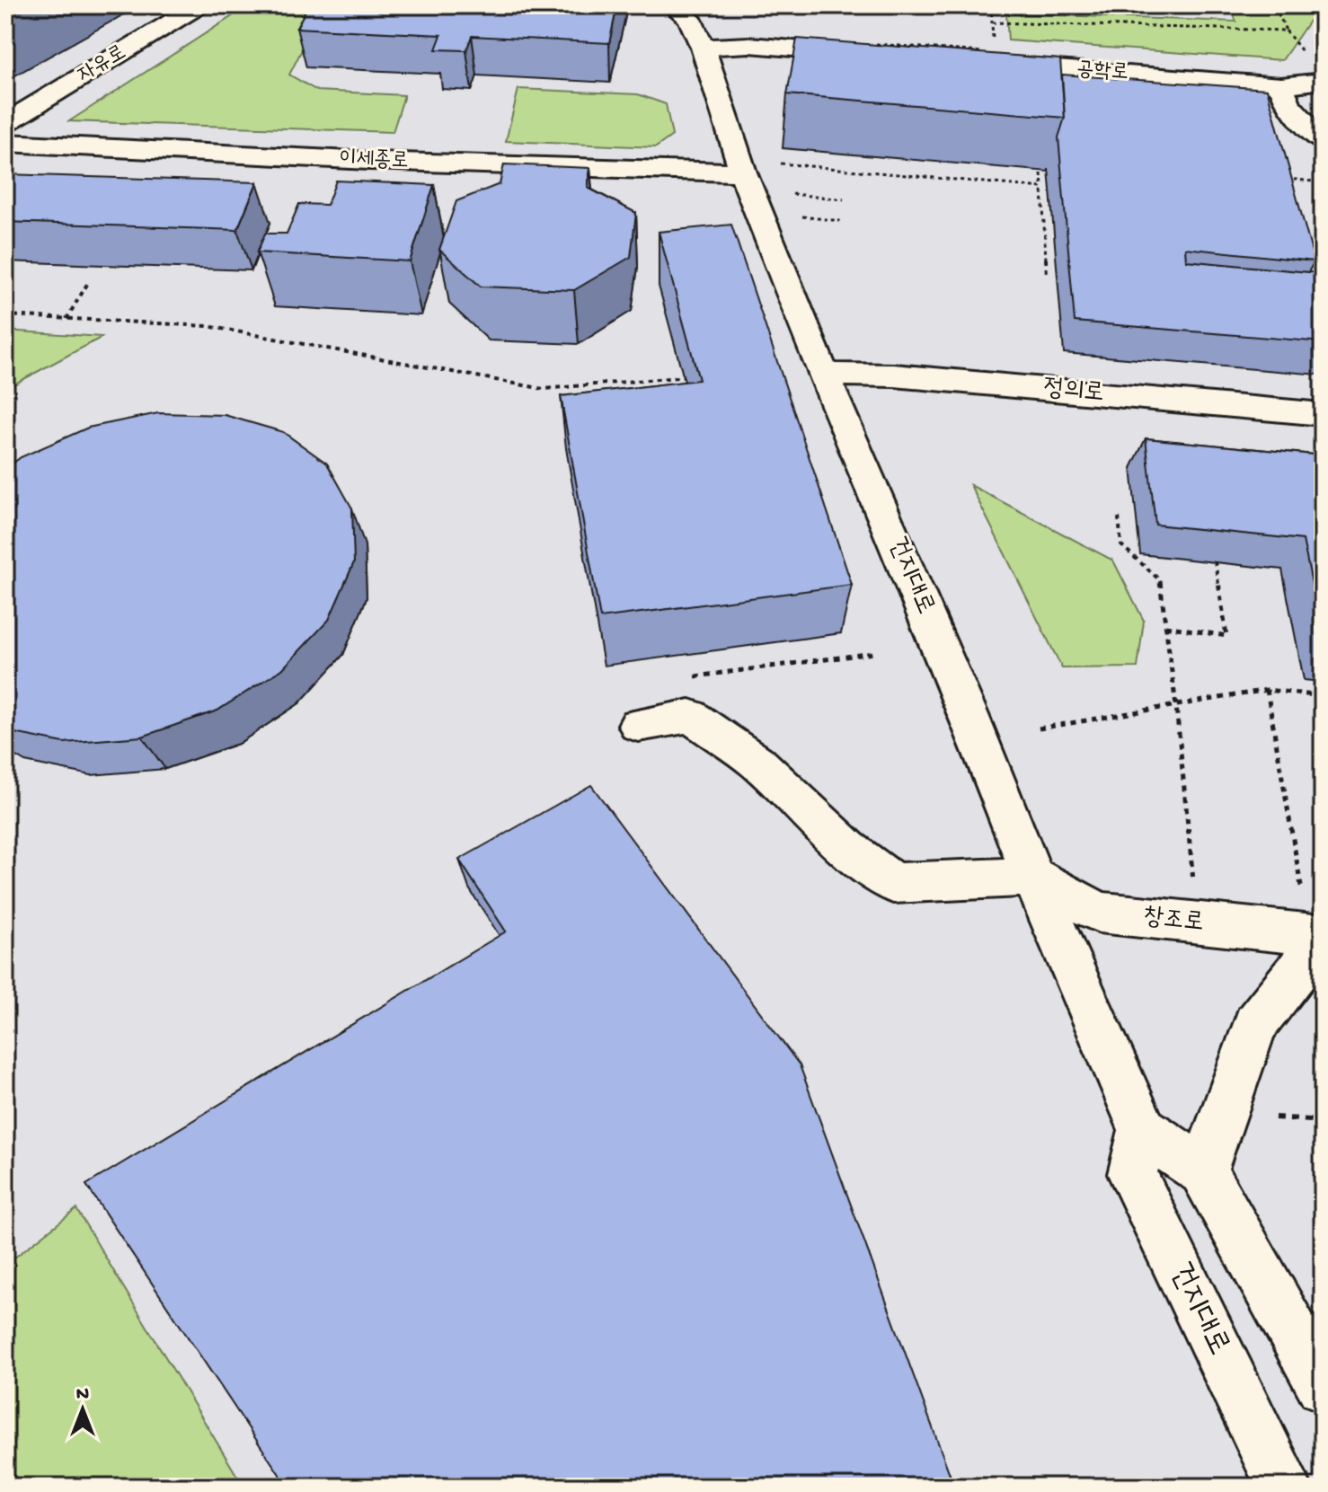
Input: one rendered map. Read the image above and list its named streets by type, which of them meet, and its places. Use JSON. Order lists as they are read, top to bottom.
{
  "streets": {
    "lane": [
      "자유로",
      "공학로",
      "이세종로",
      "정의로",
      "건지대로",
      "창조로"
    ]
  },
  "crossings": [
    ["이세종로", "건지대로"],
    ["정의로", "건지대로"],
    ["건지대로", "창조로"]
  ],
  "north": "top"
}
